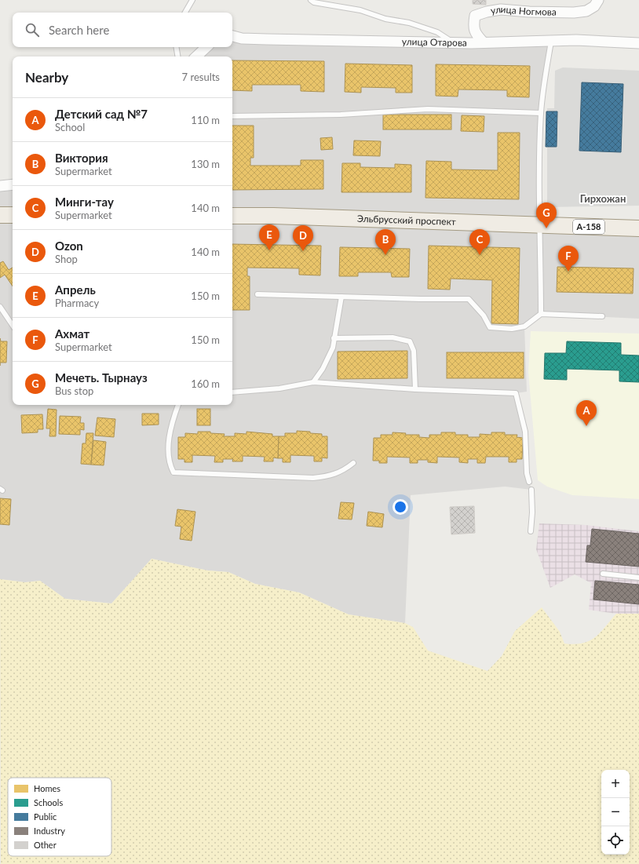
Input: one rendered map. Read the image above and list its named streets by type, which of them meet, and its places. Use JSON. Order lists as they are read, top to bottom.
{
  "streets": {
    "main road": ["Эльбрусский проспект", "А-158"],
    "street": ["улица Ногмова", "улица Отарова"]
  },
  "crossings": [
    ["улица Ногмова", "улица Отарова"]
  ],
  "districts": ["Гирхожан"],
  "legend": [
    "Homes",
    "Schools",
    "Public",
    "Industry",
    "Other"
  ],
  "page": {
    "search": "Search here",
    "heading": ["Nearby", "7 results"],
    "list": [
      {
        "mark": "A",
        "name": "Детский сад №7",
        "note": "School",
        "value": "110 m"
      },
      {
        "mark": "B",
        "name": "Виктория",
        "note": "Supermarket",
        "value": "130 m"
      },
      {
        "mark": "C",
        "name": "Минги-тау",
        "note": "Supermarket",
        "value": "140 m"
      },
      {
        "mark": "D",
        "name": "Ozon",
        "note": "Shop",
        "value": "140 m"
      },
      {
        "mark": "E",
        "name": "Апрель",
        "note": "Pharmacy",
        "value": "150 m"
      },
      {
        "mark": "F",
        "name": "Ахмат",
        "note": "Supermarket",
        "value": "150 m"
      },
      {
        "mark": "G",
        "name": "Мечеть. Тырнауз",
        "note": "Bus stop",
        "value": "160 m"
      }
    ],
    "pins": [
      "G",
      "E",
      "D",
      "B",
      "C",
      "F",
      "A"
    ],
    "map_buttons": ["+", "−"]
  }
}
